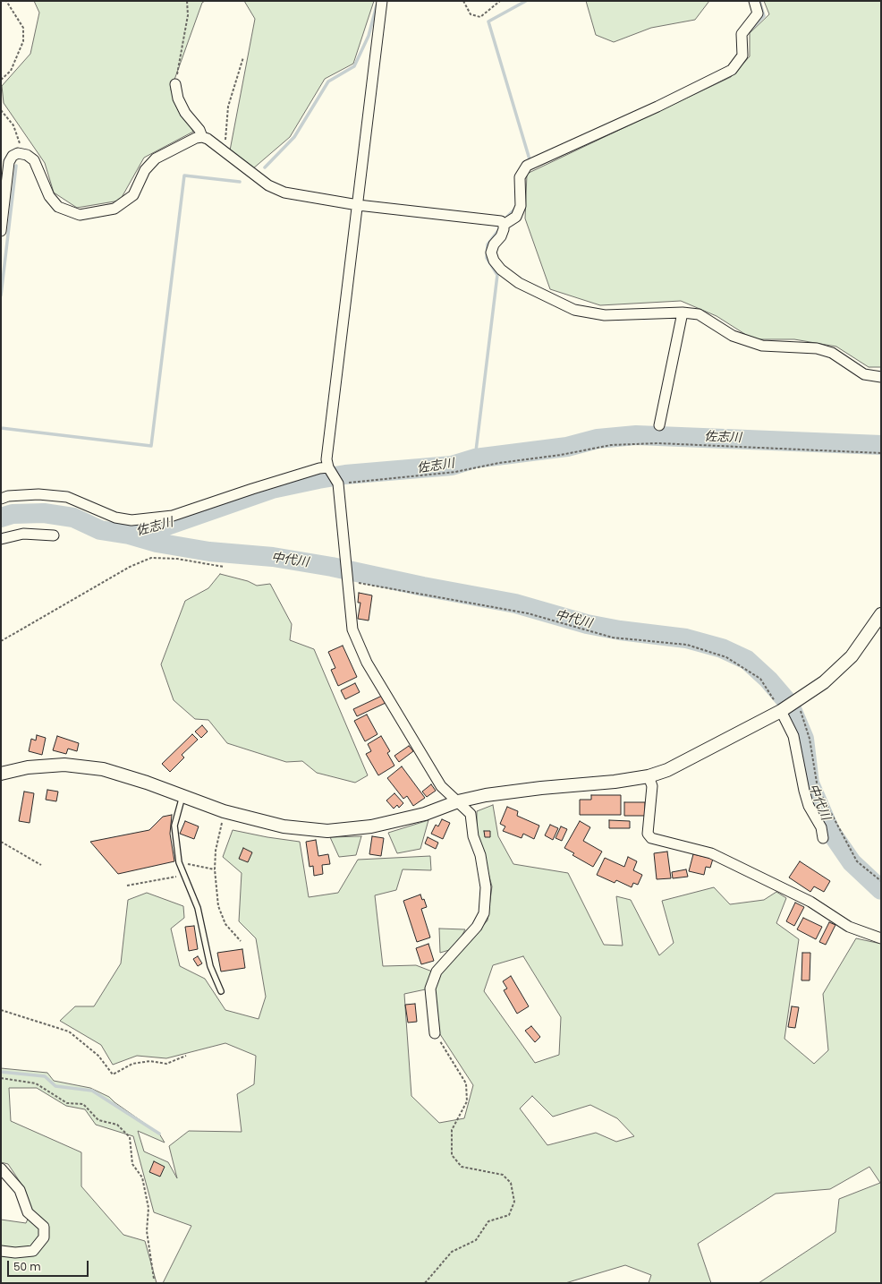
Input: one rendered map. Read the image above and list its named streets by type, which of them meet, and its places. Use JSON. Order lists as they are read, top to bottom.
{
  "water": ["佐志川", "中代川"],
  "scale_bar": "50 m"
}
